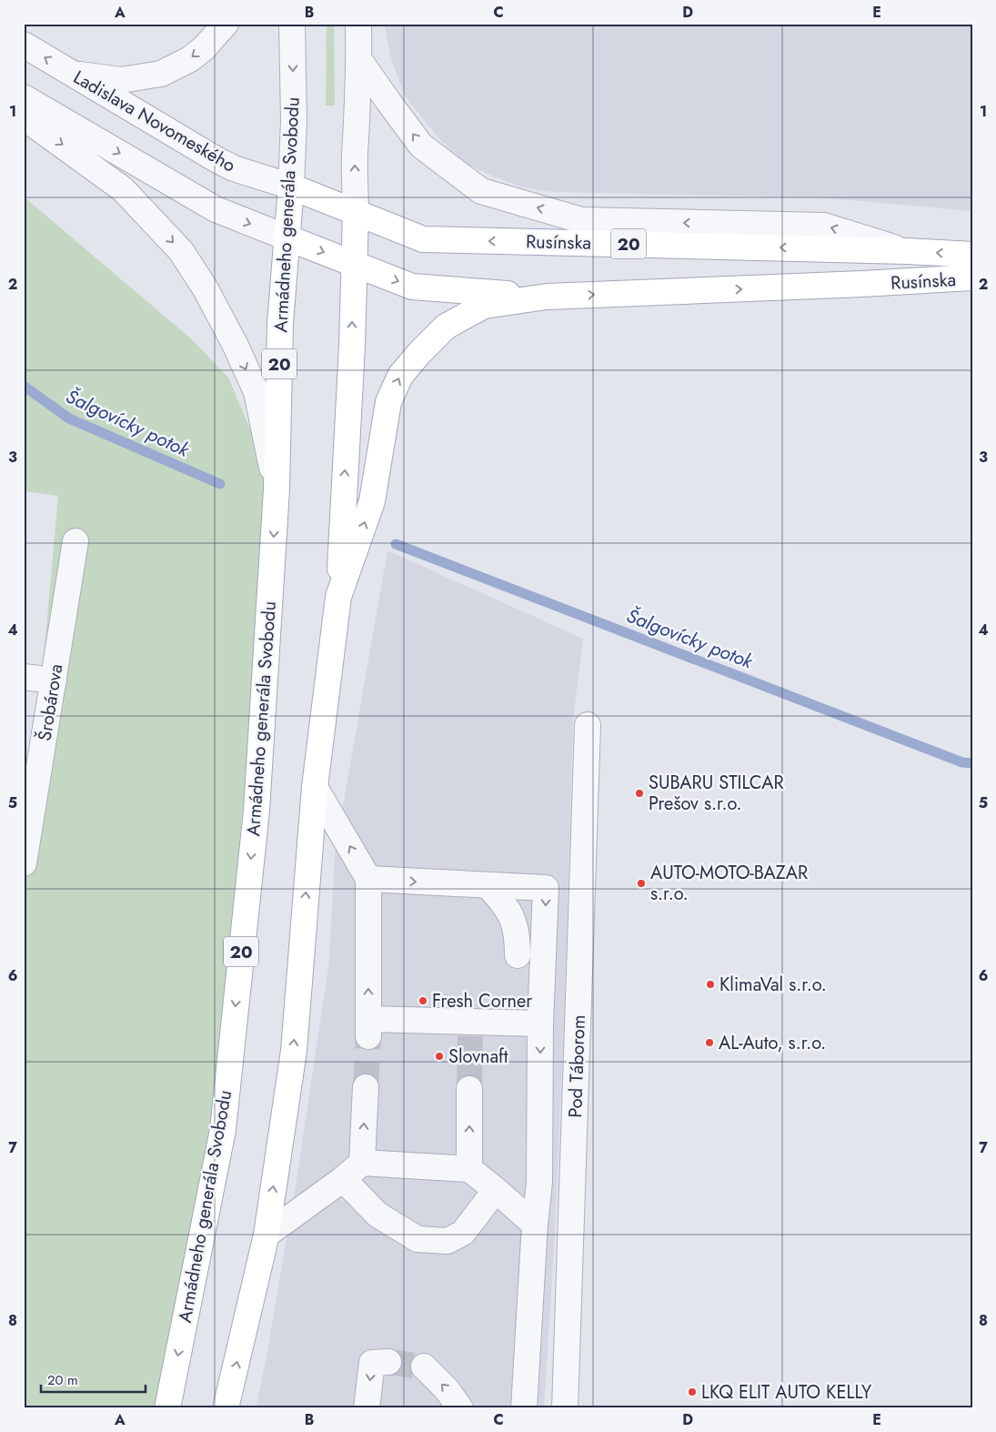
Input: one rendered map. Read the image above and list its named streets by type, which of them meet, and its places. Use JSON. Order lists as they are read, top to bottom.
{
  "streets": {
    "main road": ["Armádneho generála Svobodu", "Rusínska", "20"],
    "street": ["Ladislava Novomeského", "Šrobárova", "Pod Táborom"]
  },
  "crossings": [
    ["Ladislava Novomeského", "Armádneho generála Svobodu"],
    ["Ladislava Novomeského", "Rusínska"],
    ["Armádneho generála Svobodu", "Rusínska"]
  ],
  "one_way": ["Armádneho generála Svobodu"],
  "water": ["Šalgovícky potok"],
  "places": [
    "SUBARU STILCAR Prešov s.r.o.",
    "AUTO-MOTO-BAZAR s.r.o.",
    "KlimaVal s.r.o.",
    "Fresh Corner",
    "AL-Auto, s.r.o.",
    "Slovnaft",
    "LKQ ELIT AUTO KELLY"
  ],
  "scale_bar": "20 m",
  "grid": {
    "columns": [
      "A",
      "B",
      "C",
      "D",
      "E"
    ],
    "rows": [
      "1",
      "2",
      "3",
      "4",
      "5",
      "6",
      "7",
      "8"
    ]
  }
}
